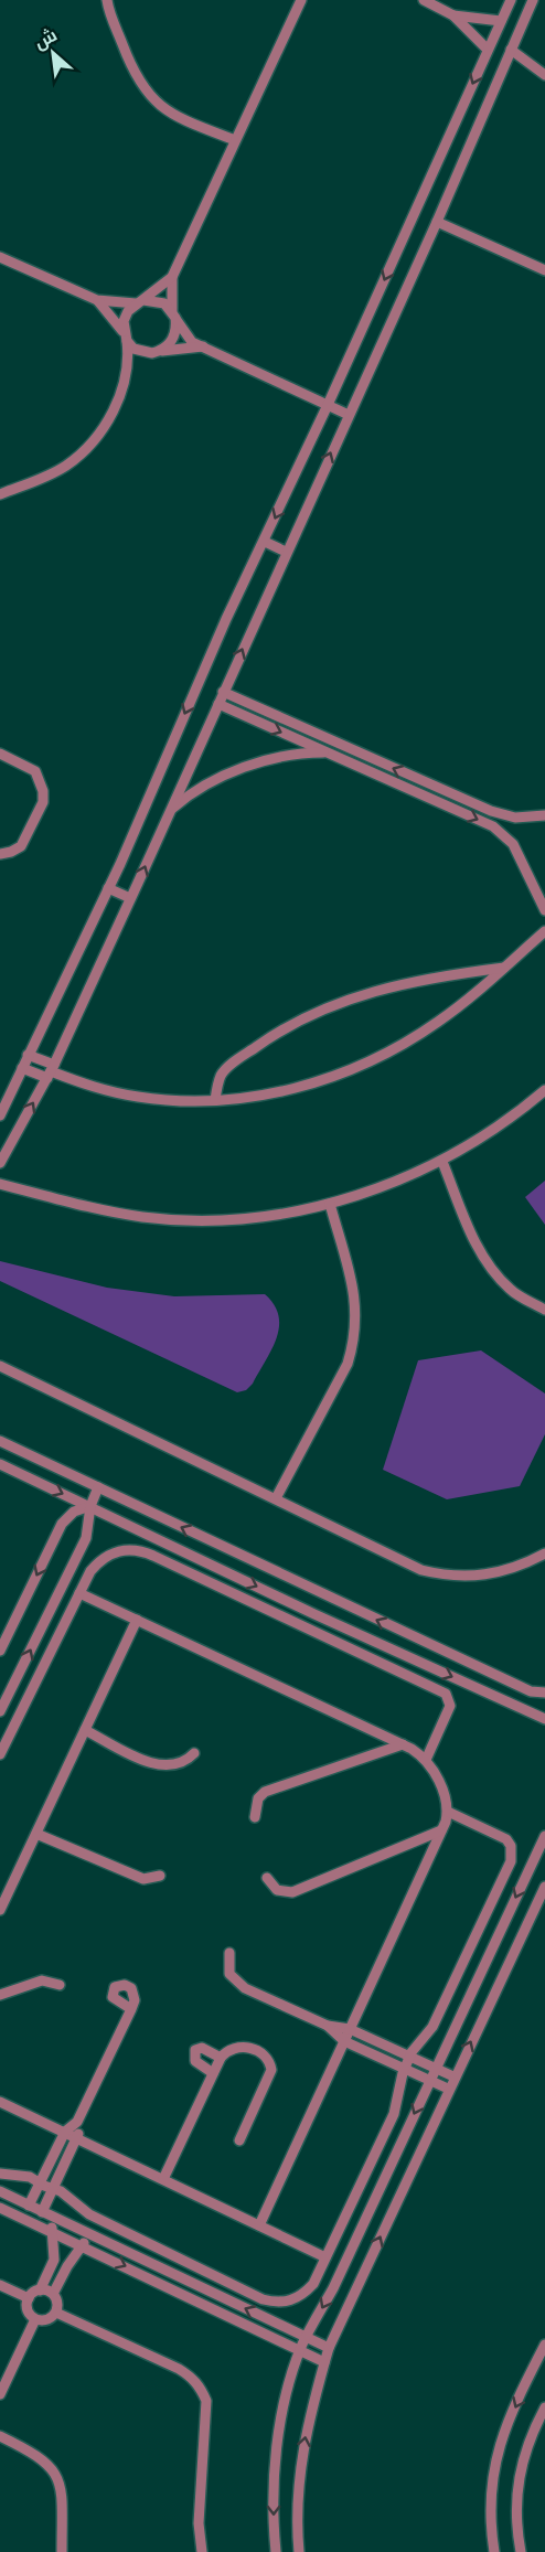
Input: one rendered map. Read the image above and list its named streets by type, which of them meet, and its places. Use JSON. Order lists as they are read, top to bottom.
{
  "north": "top left"
}
